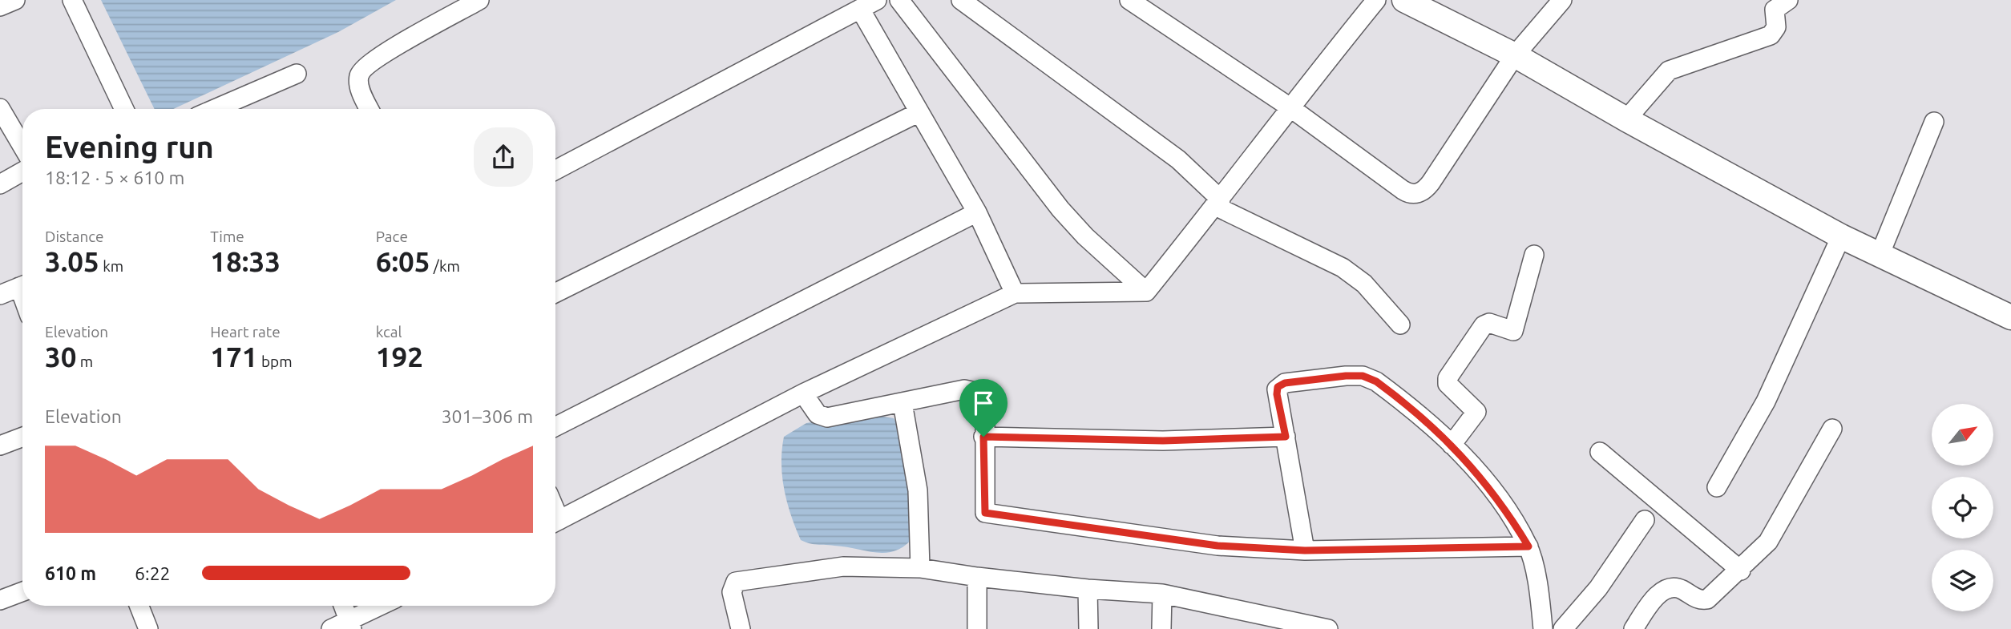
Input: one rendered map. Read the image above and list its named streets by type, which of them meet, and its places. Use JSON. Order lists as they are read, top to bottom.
{
  "north": "top right",
  "page": {
    "heading": ["Evening run", "18:12 · 5 × 610 m"],
    "stats": [
      ["Distance", "3.05 km"],
      ["Time", "18:33"],
      ["Pace", "6:05 /km"],
      ["Elevation", "30 m"],
      ["Heart rate", "171 bpm"],
      ["kcal", "192"]
    ],
    "chart": ["Elevation", "301–306 m"],
    "list": [
      {
        "name": "610 m",
        "note": "6:22"
      }
    ]
  }
}
